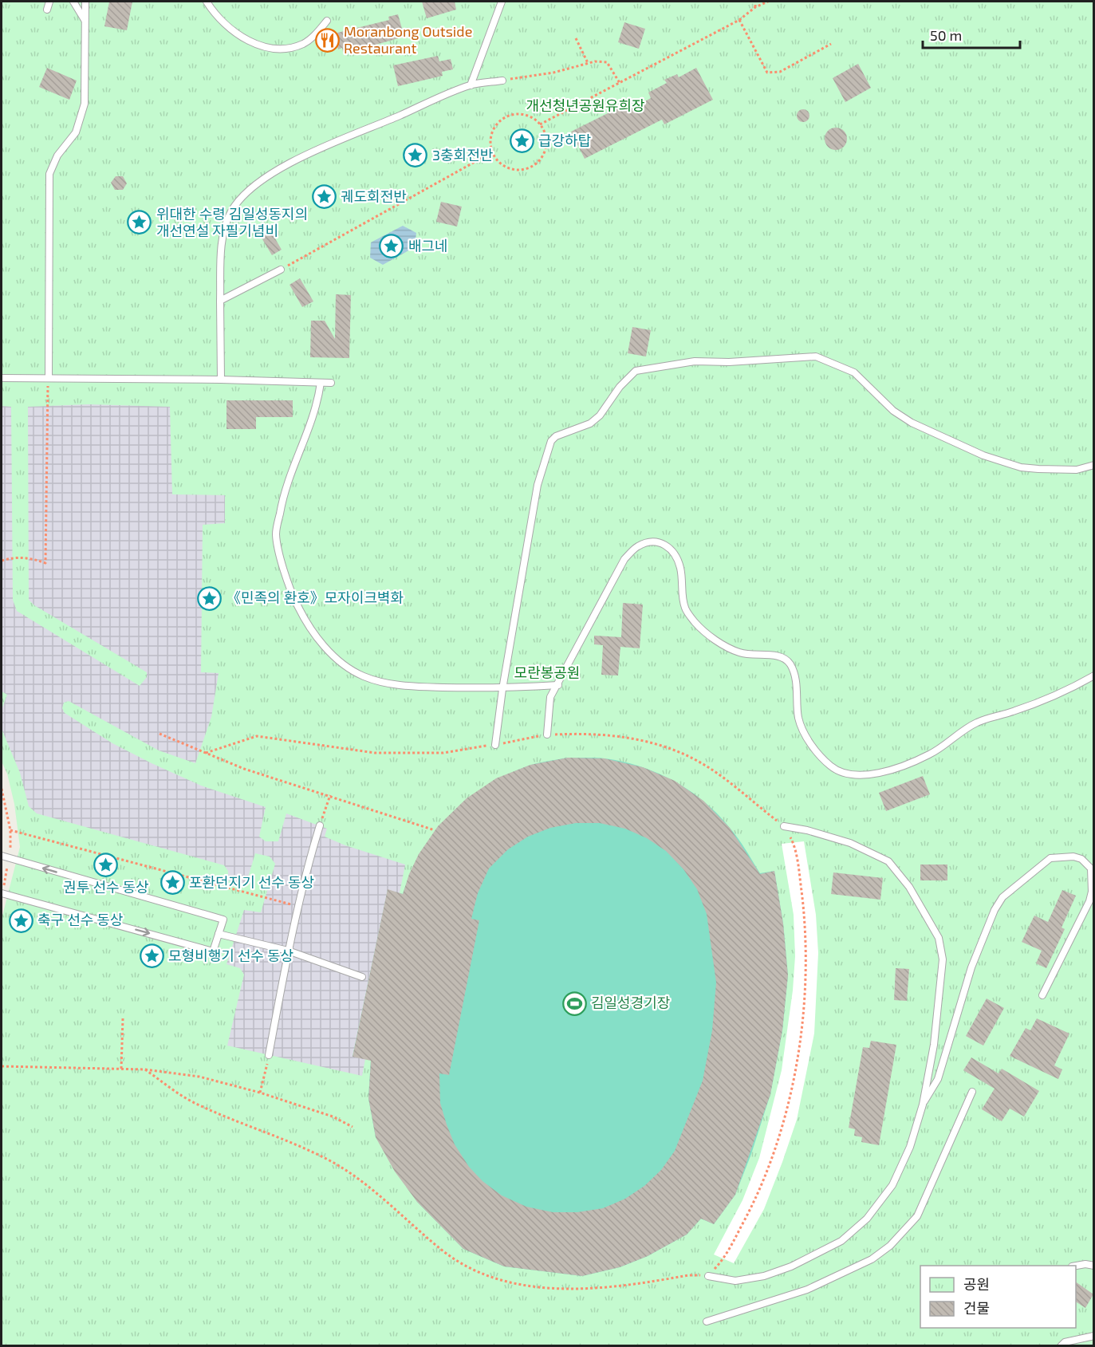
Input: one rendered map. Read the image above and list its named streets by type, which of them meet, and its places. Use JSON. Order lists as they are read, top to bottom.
{
  "parks": ["개선청년공원유희장", "모란봉공원"],
  "places": {
    "restaurant": ["Moranbong Outside Restaurant"],
    "place": [
      "급강하탑",
      "3충회전반",
      "궤도회전반",
      "위대한 수령 김일성동지의 개선연설 자필기념비",
      "배그네",
      "《민족의 환호》모자이크벽화",
      "권투 선수 동상",
      "포환던지기 선수 동상",
      "축구 선수 동상",
      "모형비행기 선수 동상"
    ],
    "sports": ["김일성경기장"]
  },
  "legend": ["공원", "건물"],
  "scale_bar": "50 m"
}
